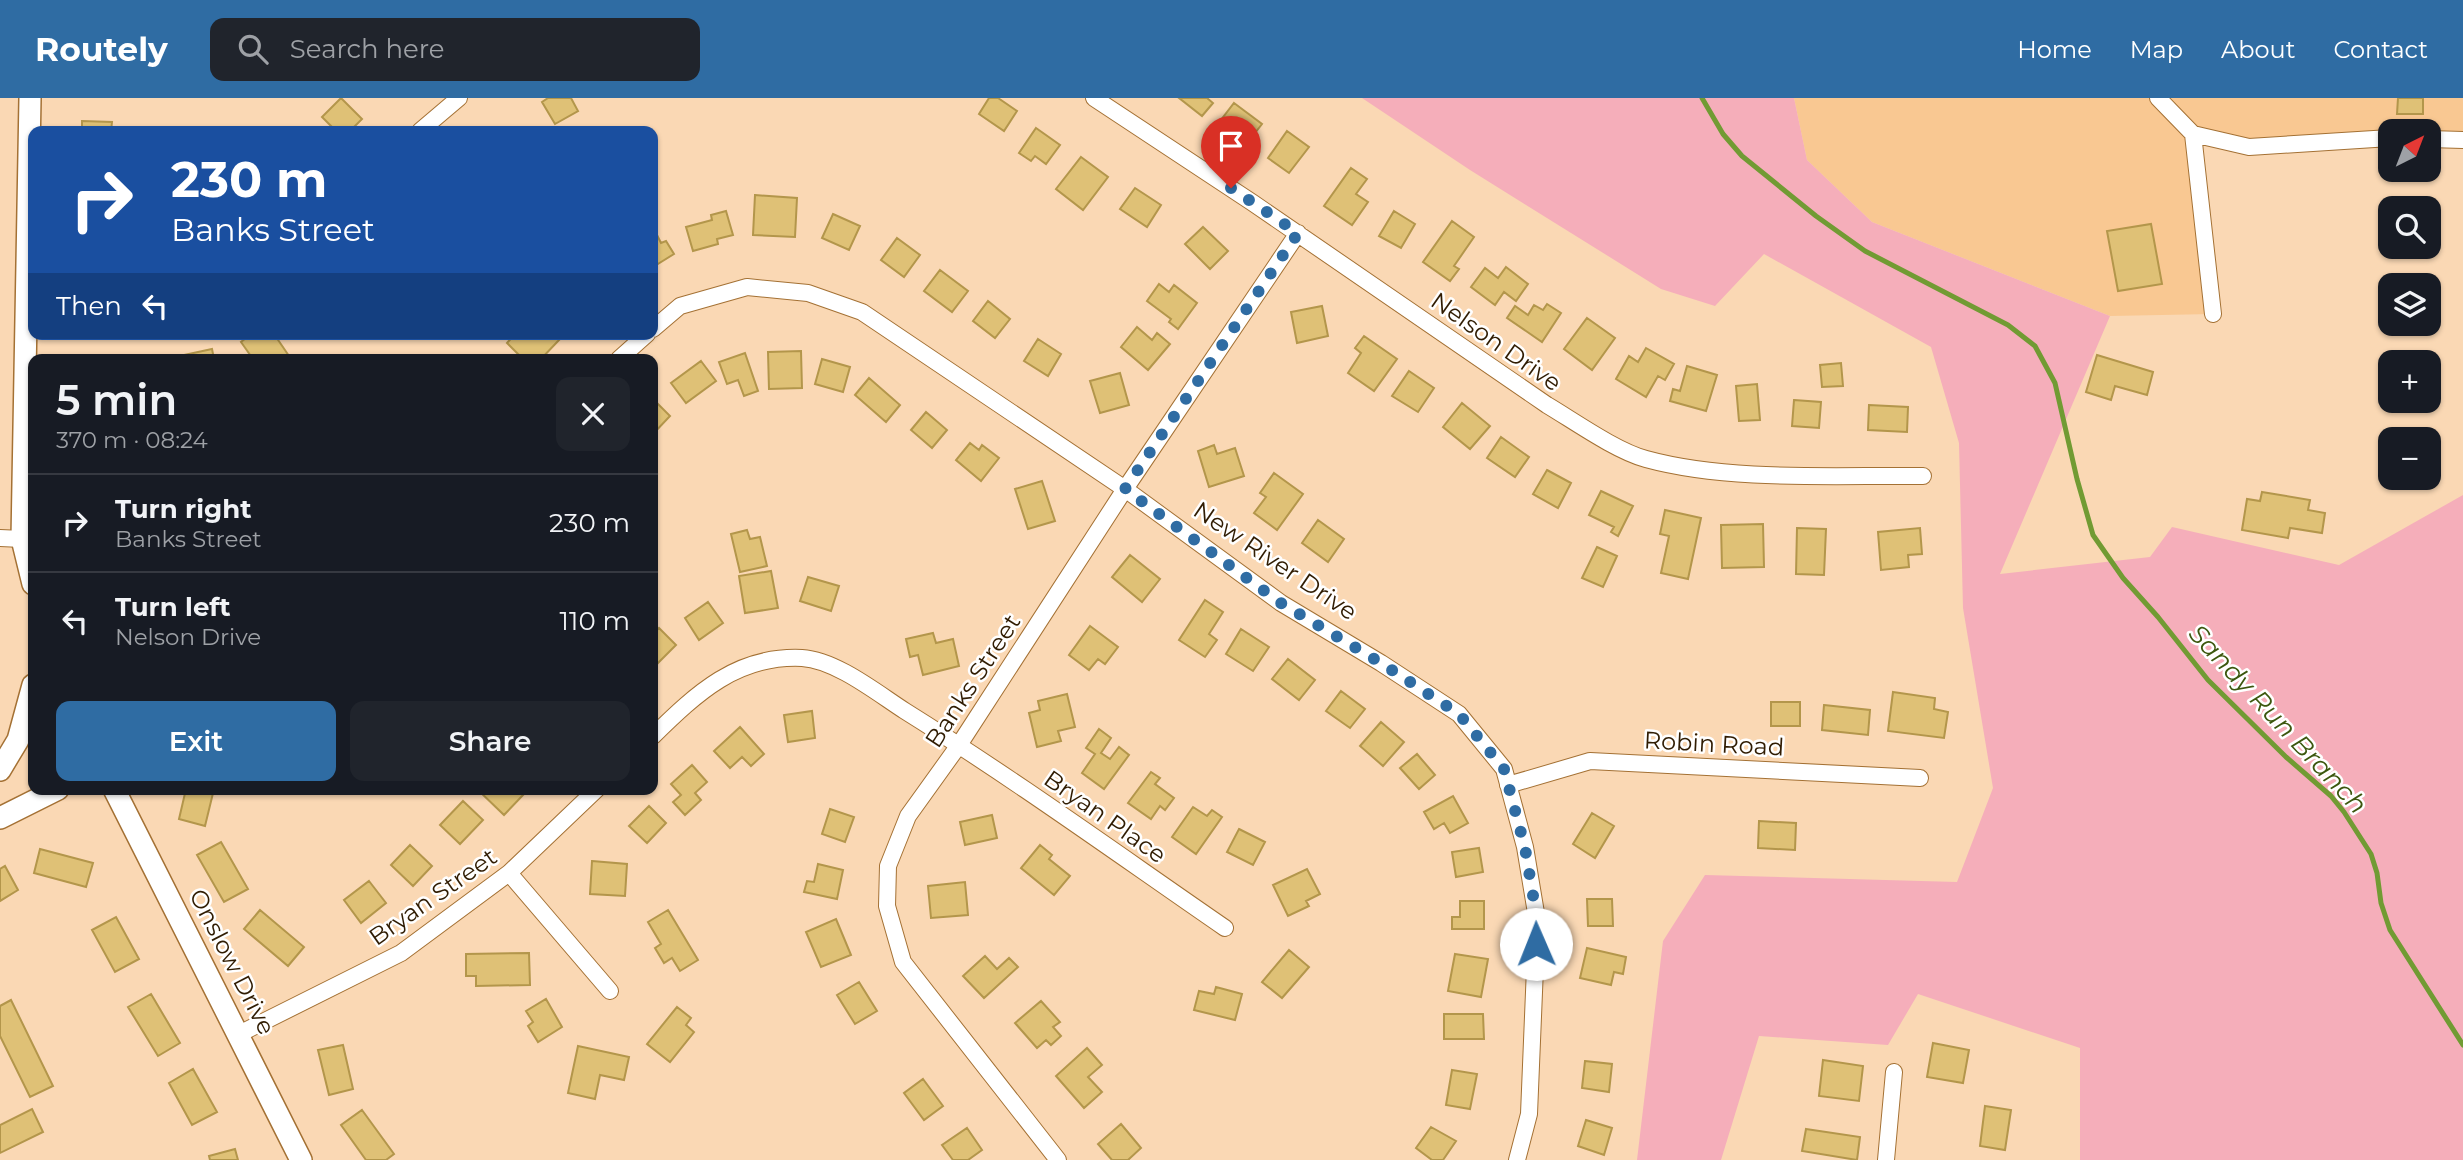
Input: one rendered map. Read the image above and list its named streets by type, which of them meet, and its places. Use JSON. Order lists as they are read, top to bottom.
{
  "streets": {
    "street": [
      "Nelson Drive",
      "New River Drive",
      "Banks Street",
      "Robin Road",
      "Bryan Place",
      "Bryan Street",
      "Onslow Drive"
    ]
  },
  "crossings": [
    ["Nelson Drive", "Banks Street"],
    ["New River Drive", "Banks Street"],
    ["New River Drive", "Robin Road"],
    ["Banks Street", "Bryan Place"],
    ["Bryan Street", "Onslow Drive"]
  ],
  "water": ["Sandy Run Branch"],
  "north": "top right",
  "page": {
    "header": "Routely",
    "search": "Search here",
    "nav": [
      "Home",
      "Map",
      "About",
      "Contact"
    ],
    "map_buttons": ["+", "−"],
    "turn": ["230 m", "Banks Street"],
    "then": "Then",
    "heading": ["5 min", "370 m · 08:24"],
    "list": [
      {
        "name": "Turn right",
        "note": "Banks Street",
        "value": "230 m"
      },
      {
        "name": "Turn left",
        "note": "Nelson Drive",
        "value": "110 m"
      }
    ],
    "buttons": ["Exit", "Share"]
  }
}
